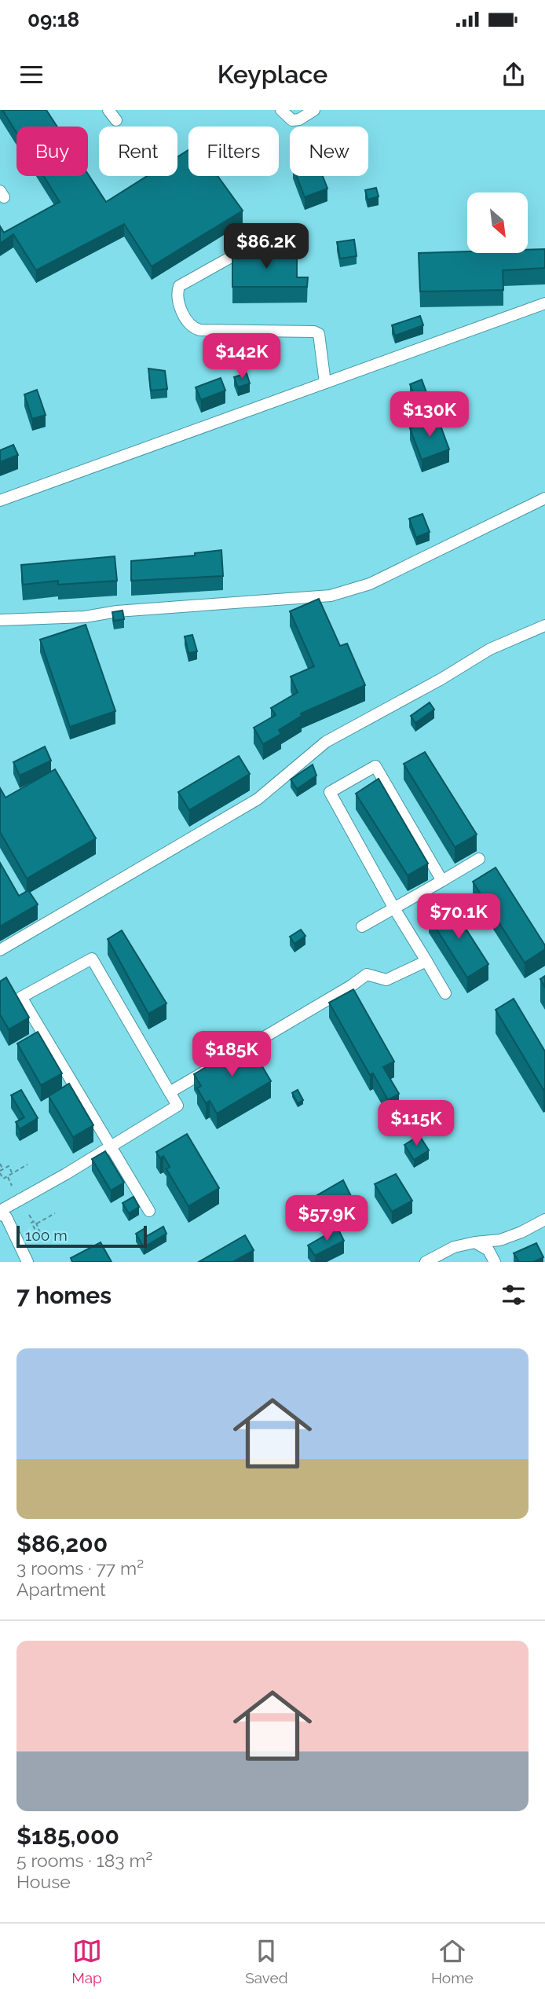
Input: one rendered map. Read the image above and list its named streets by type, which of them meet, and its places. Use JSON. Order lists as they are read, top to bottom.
{
  "scale_bar": "100 m",
  "north": "bottom right",
  "page": {
    "status": "09:18",
    "header": "Keyplace",
    "chip": [
      "Buy",
      "Rent",
      "Filters",
      "New"
    ],
    "price": [
      "$86.2K",
      "$142K",
      "$130K",
      "$70.1K",
      "$185K",
      "$115K",
      "$57.9K"
    ],
    "scale": "100 m",
    "heading": "7 homes",
    "list": [
      {
        "name": "$86,200",
        "note": "3 rooms · 77 m² · Apartment"
      },
      {
        "name": "$185,000",
        "note": "5 rooms · 183 m² · House"
      }
    ],
    "tabs": ["Map", "Saved", "Home"]
  }
}
